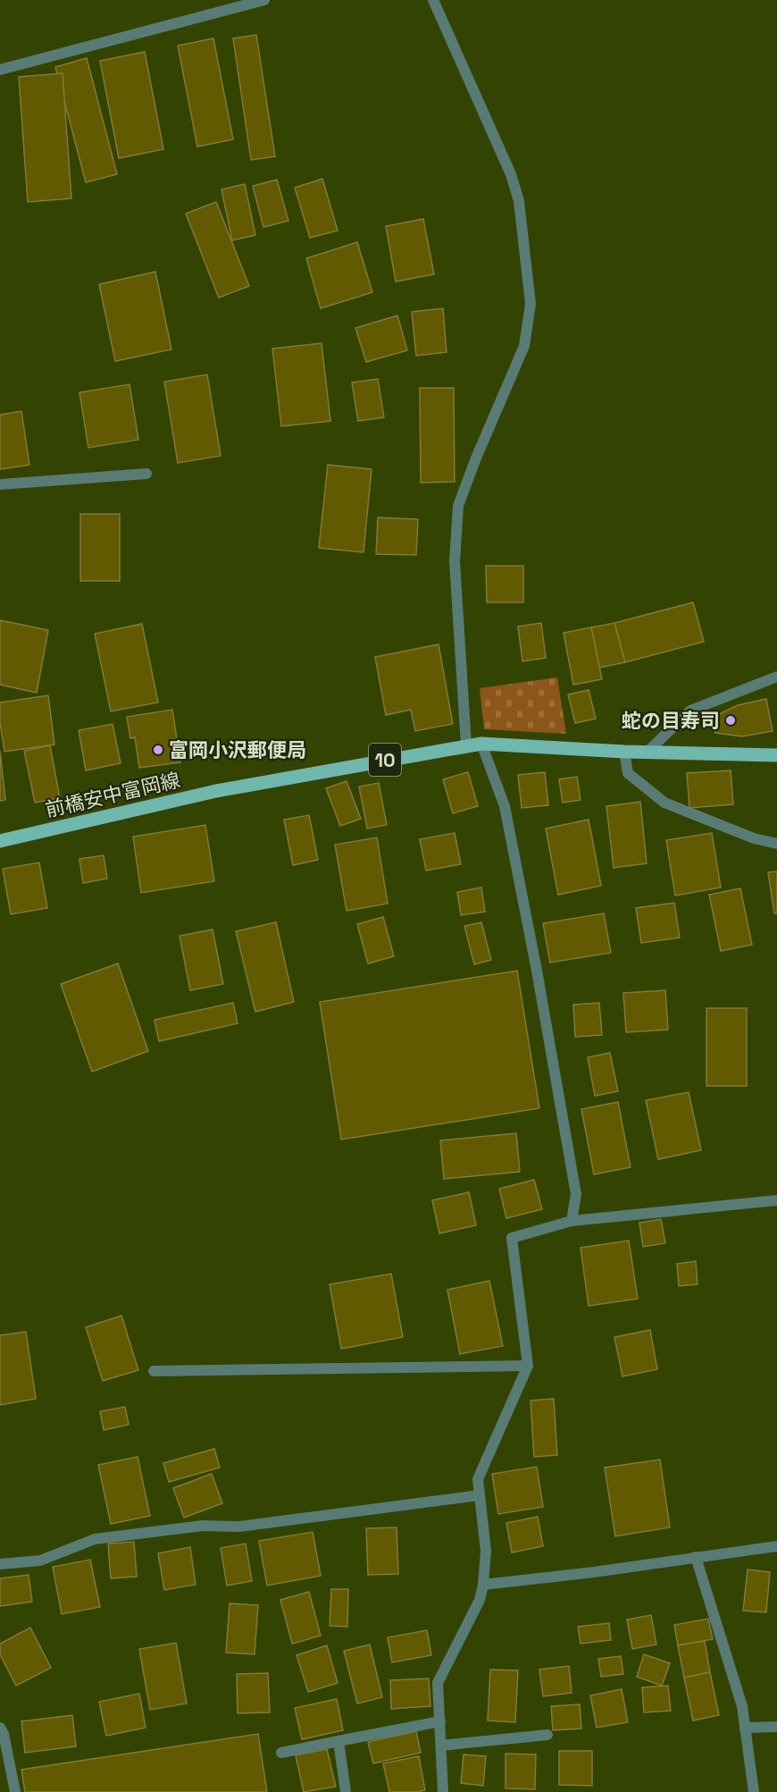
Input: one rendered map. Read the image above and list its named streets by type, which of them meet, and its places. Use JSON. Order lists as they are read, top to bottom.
{
  "streets": {
    "main road": ["10", "前橋安中富岡線"]
  },
  "places": ["蛇の目寿司", "富岡小沢郵便局"]
}
